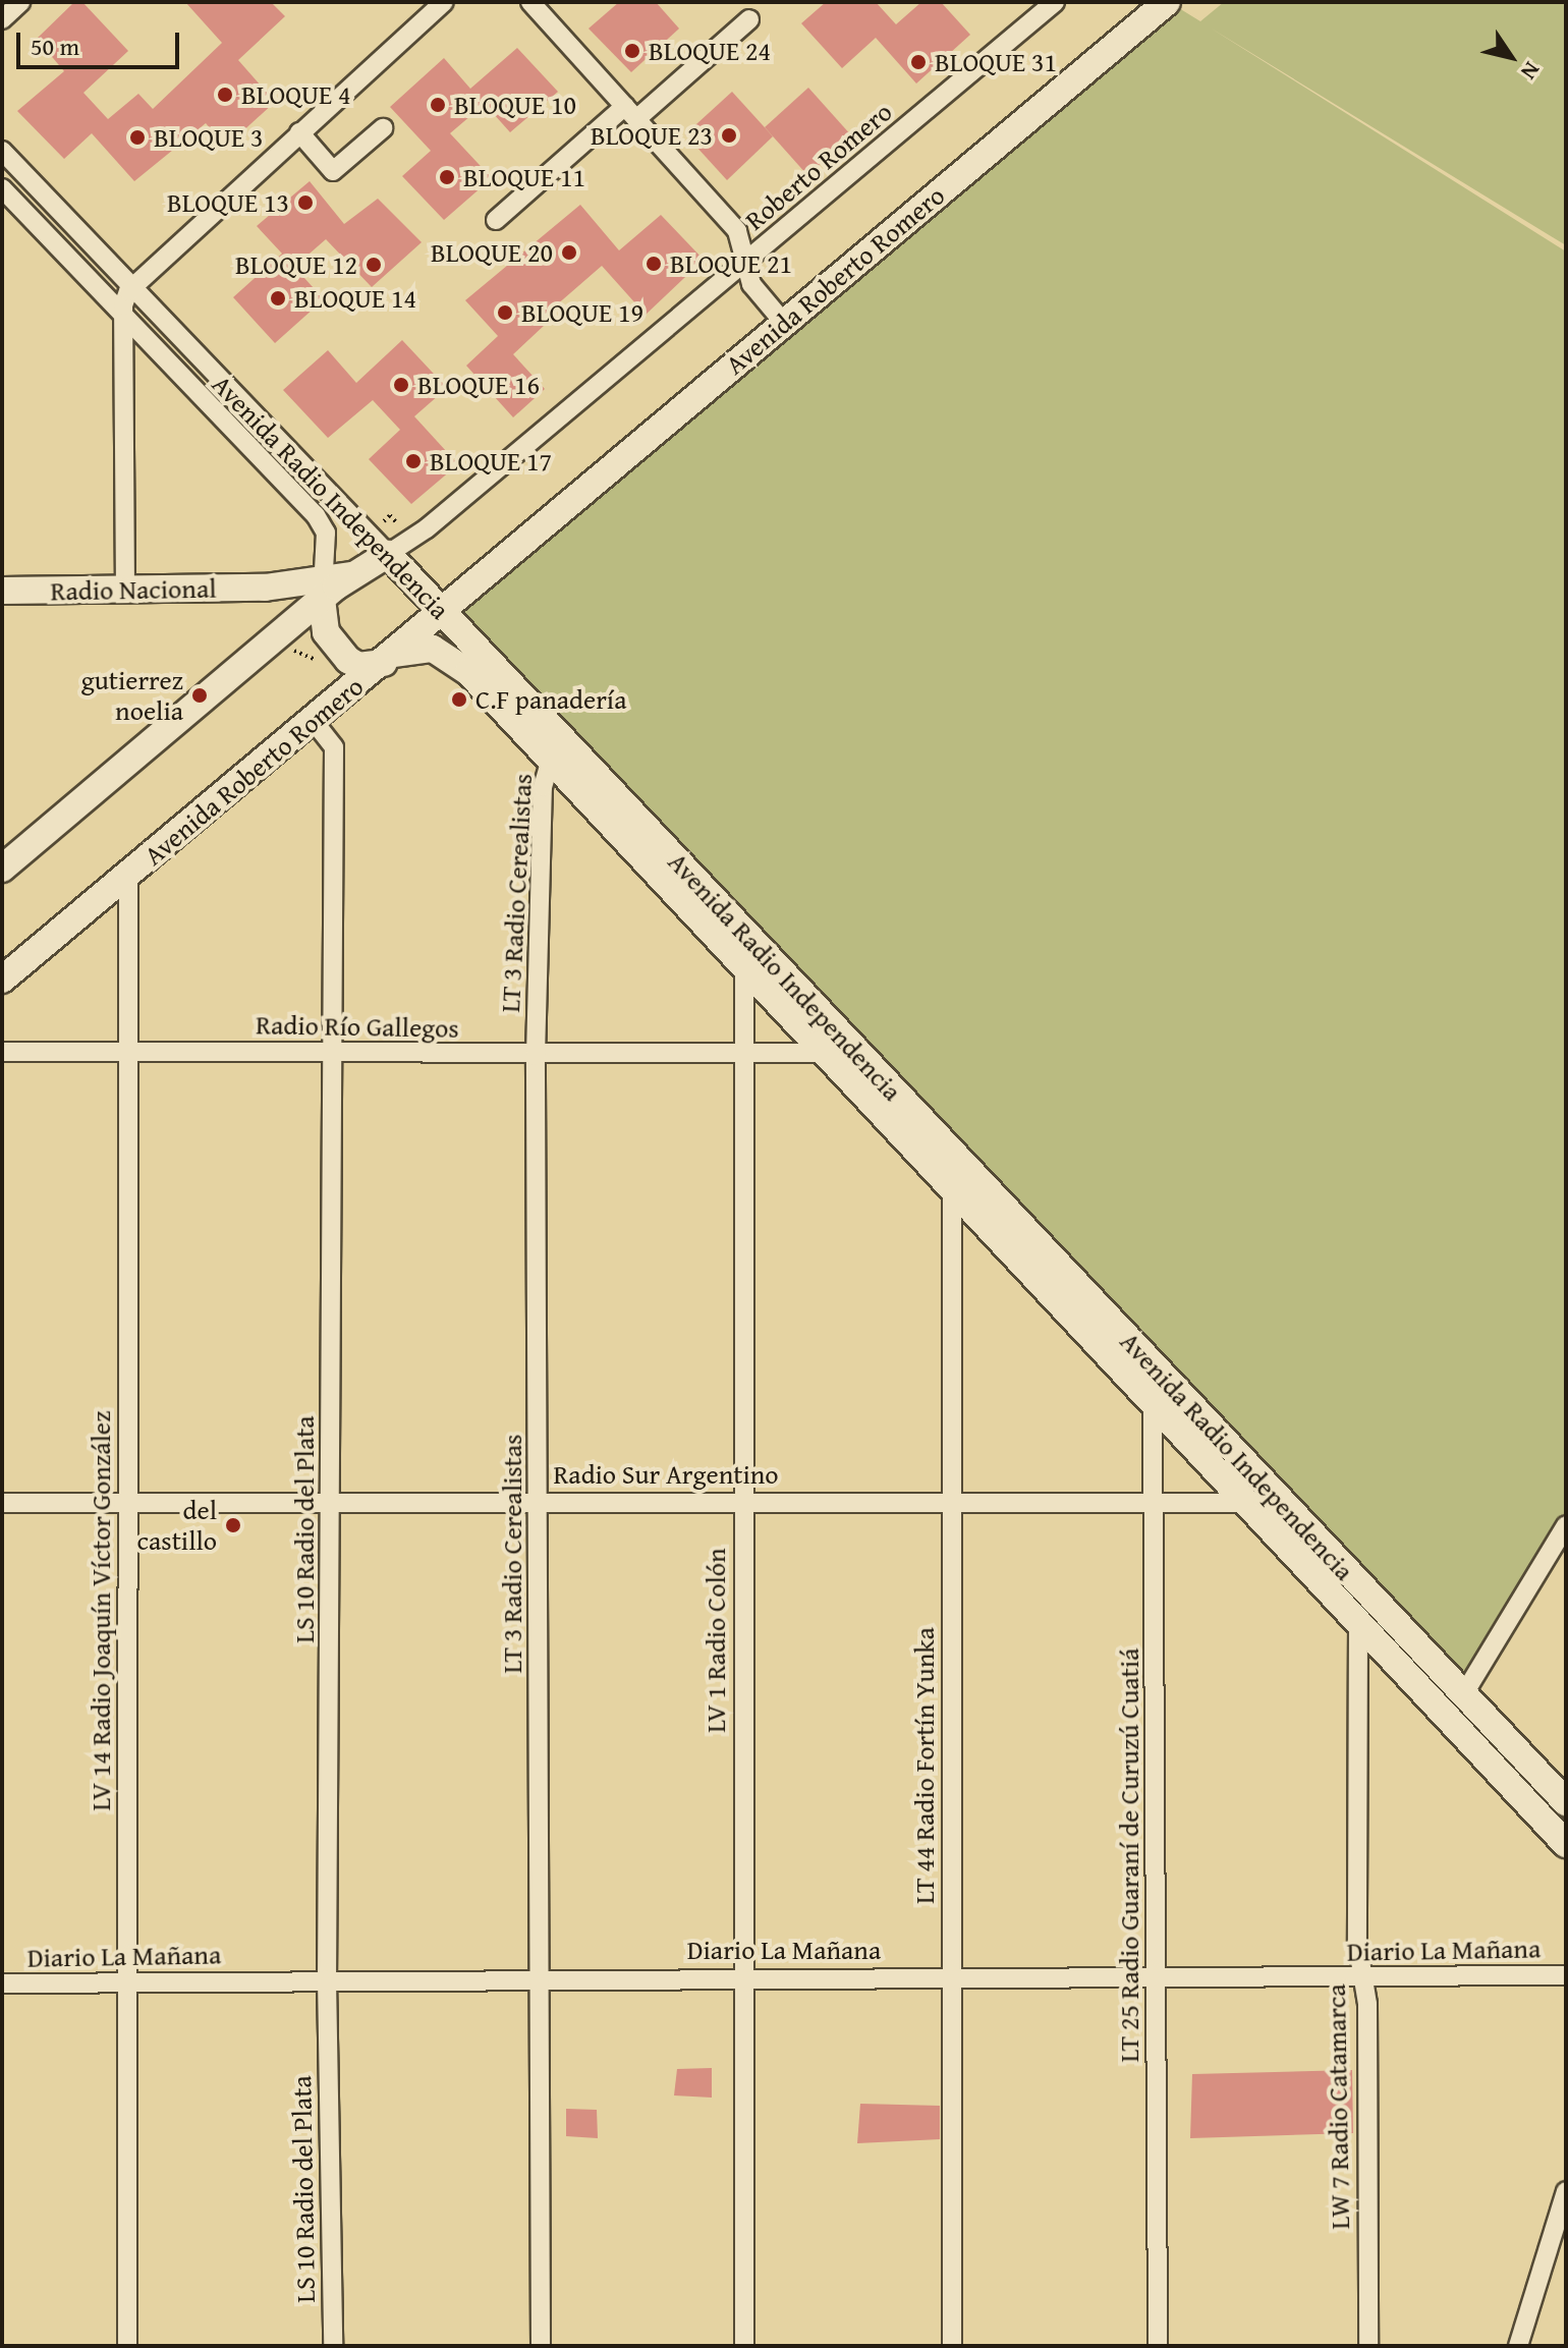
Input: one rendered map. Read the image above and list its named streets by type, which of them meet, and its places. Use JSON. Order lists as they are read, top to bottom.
{
  "streets": {
    "main road": ["Avenida Roberto Romero", "Avenida Radio Independencia", "Radio Nacional"],
    "street": [
      "Roberto Romero",
      "LT 3 Radio Cerealistas",
      "Radio Río Gallegos",
      "Radio Sur Argentino",
      "LS 10 Radio del Plata",
      "LV 14 Radio Joaquín Víctor González",
      "LV 1 Radio Colón",
      "LT 44 Radio Fortín Yunka",
      "LT 25 Radio Guaraní de Curuzú Cuatiá",
      "Diario La Mañana",
      "LW 7 Radio Catamarca"
    ]
  },
  "crossings": [
    ["Roberto Romero", "Avenida Radio Independencia"],
    ["Avenida Roberto Romero", "Avenida Radio Independencia"],
    ["Avenida Roberto Romero", "LS 10 Radio del Plata"],
    ["Avenida Roberto Romero", "LV 14 Radio Joaquín Víctor González"],
    ["Avenida Radio Independencia", "Radio Nacional"],
    ["Avenida Radio Independencia", "LT 3 Radio Cerealistas"],
    ["Avenida Radio Independencia", "Radio Río Gallegos"],
    ["Avenida Radio Independencia", "Radio Sur Argentino"],
    ["Avenida Radio Independencia", "LV 1 Radio Colón"],
    ["Avenida Radio Independencia", "LT 44 Radio Fortín Yunka"],
    ["Avenida Radio Independencia", "LT 25 Radio Guaraní de Curuzú Cuatiá"],
    ["Avenida Radio Independencia", "LW 7 Radio Catamarca"],
    ["LT 3 Radio Cerealistas", "Radio Río Gallegos"],
    ["LT 3 Radio Cerealistas", "Radio Sur Argentino"],
    ["LT 3 Radio Cerealistas", "Diario La Mañana"],
    ["Radio Río Gallegos", "LS 10 Radio del Plata"],
    ["Radio Río Gallegos", "LV 14 Radio Joaquín Víctor González"],
    ["Radio Río Gallegos", "LV 1 Radio Colón"],
    ["Radio Sur Argentino", "LS 10 Radio del Plata"],
    ["Radio Sur Argentino", "LV 14 Radio Joaquín Víctor González"],
    ["Radio Sur Argentino", "LV 1 Radio Colón"],
    ["Radio Sur Argentino", "LT 44 Radio Fortín Yunka"],
    ["Radio Sur Argentino", "LT 25 Radio Guaraní de Curuzú Cuatiá"],
    ["LS 10 Radio del Plata", "Diario La Mañana"],
    ["LV 14 Radio Joaquín Víctor González", "Diario La Mañana"],
    ["LV 1 Radio Colón", "Diario La Mañana"],
    ["LT 44 Radio Fortín Yunka", "Diario La Mañana"],
    ["LT 25 Radio Guaraní de Curuzú Cuatiá", "Diario La Mañana"],
    ["Diario La Mañana", "LW 7 Radio Catamarca"]
  ],
  "places": [
    "BLOQUE 24",
    "BLOQUE 31",
    "BLOQUE 4",
    "BLOQUE 10",
    "BLOQUE 23",
    "BLOQUE 3",
    "BLOQUE 11",
    "BLOQUE 13",
    "BLOQUE 20",
    "BLOQUE 21",
    "BLOQUE 12",
    "BLOQUE 14",
    "BLOQUE 19",
    "BLOQUE 16",
    "BLOQUE 17",
    "gutierrez noelia",
    "C.F panadería",
    "del castillo"
  ],
  "scale_bar": "50 m",
  "north": "bottom right"
}
